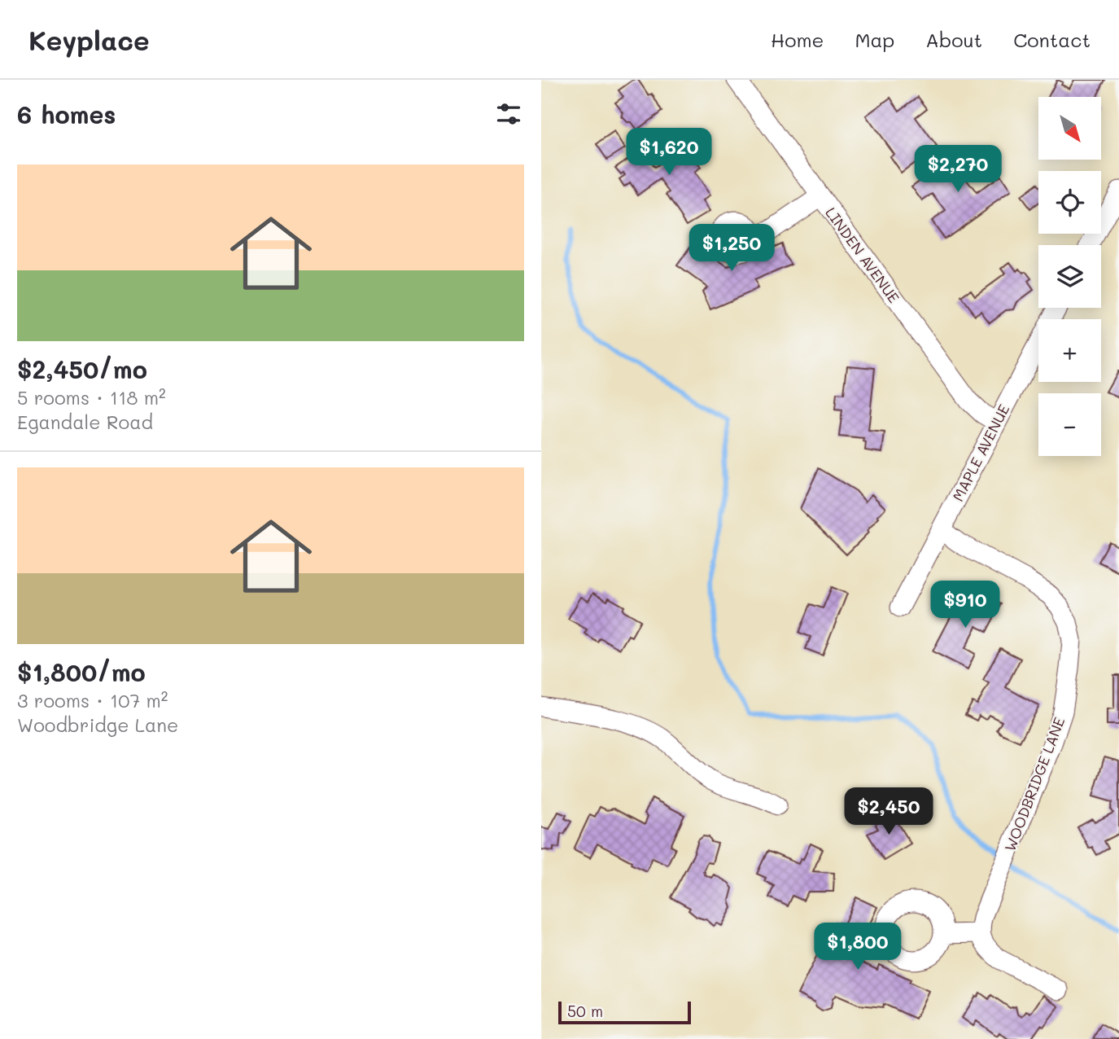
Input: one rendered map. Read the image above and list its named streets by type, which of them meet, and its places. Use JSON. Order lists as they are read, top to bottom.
{
  "streets": {
    "street": ["LINDEN AVENUE", "MAPLE AVENUE", "WOODBRIDGE LANE"]
  },
  "crossings": [
    ["LINDEN AVENUE", "MAPLE AVENUE"],
    ["MAPLE AVENUE", "WOODBRIDGE LANE"]
  ],
  "scale_bar": "50 m",
  "north": "bottom right",
  "page": {
    "header": "Keyplace",
    "nav": [
      "Home",
      "Map",
      "About",
      "Contact"
    ],
    "heading": "6 homes",
    "map_buttons": ["+", "−"],
    "price": [
      "$1,620",
      "$2,270",
      "$1,250",
      "$910",
      "$2,450",
      "$1,800"
    ],
    "list": [
      {
        "name": "$2,450/mo",
        "note": "5 rooms · 118 m² · Egandale Road"
      },
      {
        "name": "$1,800/mo",
        "note": "3 rooms · 107 m² · Woodbridge Lane"
      }
    ],
    "scale": "50 m"
  }
}
